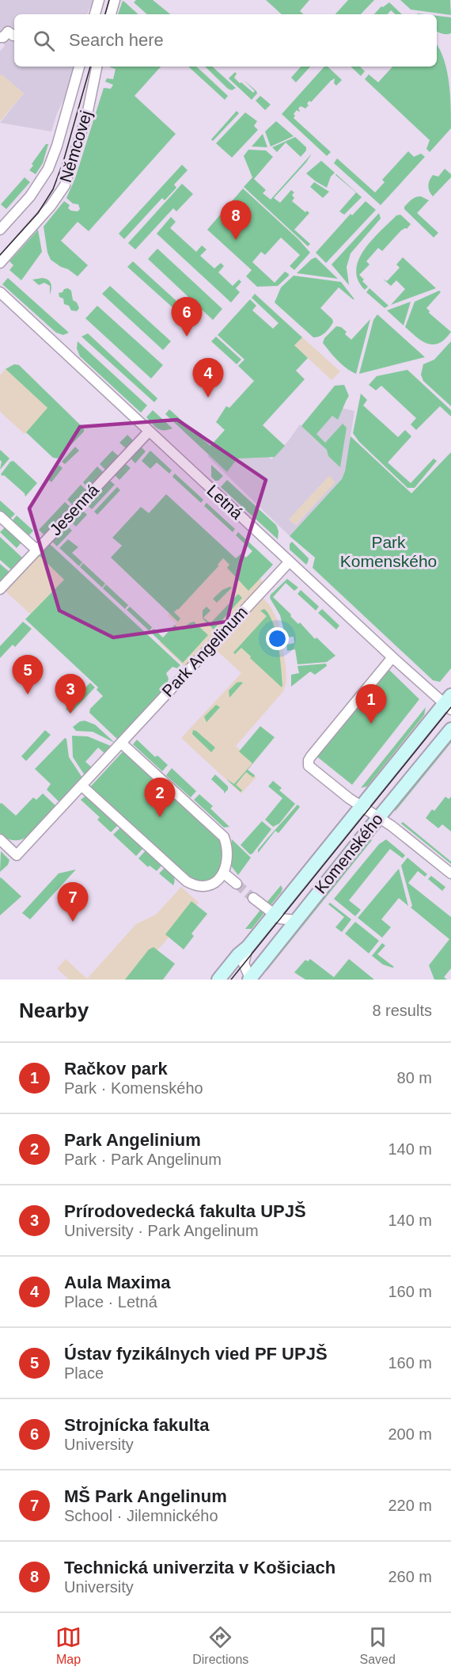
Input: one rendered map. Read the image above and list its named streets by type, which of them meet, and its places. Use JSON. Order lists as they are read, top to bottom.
{
  "streets": {
    "street": [
      "Němcovej",
      "Letná",
      "Jesenná",
      "Park Angelinum",
      "Komenského"
    ]
  },
  "crossings": [
    ["Letná", "Jesenná"],
    ["Letná", "Park Angelinum"],
    ["Letná", "Komenského"]
  ],
  "parks": ["Park Komenského"],
  "page": {
    "search": "Search here",
    "pins": [
      "8",
      "6",
      "4",
      "5",
      "3",
      "1",
      "2",
      "7"
    ],
    "heading": ["Nearby", "8 results"],
    "list": [
      {
        "mark": "1",
        "name": "Račkov park",
        "note": "Park · Komenského",
        "value": "80 m"
      },
      {
        "mark": "2",
        "name": "Park Angelinium",
        "note": "Park · Park Angelinum",
        "value": "140 m"
      },
      {
        "mark": "3",
        "name": "Prírodovedecká fakulta UPJŠ",
        "note": "University · Park Angelinum",
        "value": "140 m"
      },
      {
        "mark": "4",
        "name": "Aula Maxima",
        "note": "Place · Letná",
        "value": "160 m"
      },
      {
        "mark": "5",
        "name": "Ústav fyzikálnych vied PF UPJŠ",
        "note": "Place",
        "value": "160 m"
      },
      {
        "mark": "6",
        "name": "Strojnícka fakulta",
        "note": "University",
        "value": "200 m"
      },
      {
        "mark": "7",
        "name": "MŠ Park Angelinum",
        "note": "School · Jilemnického",
        "value": "220 m"
      },
      {
        "mark": "8",
        "name": "Technická univerzita v Košiciach",
        "note": "University",
        "value": "260 m"
      }
    ],
    "nav": ["Map", "Directions", "Saved"]
  }
}
